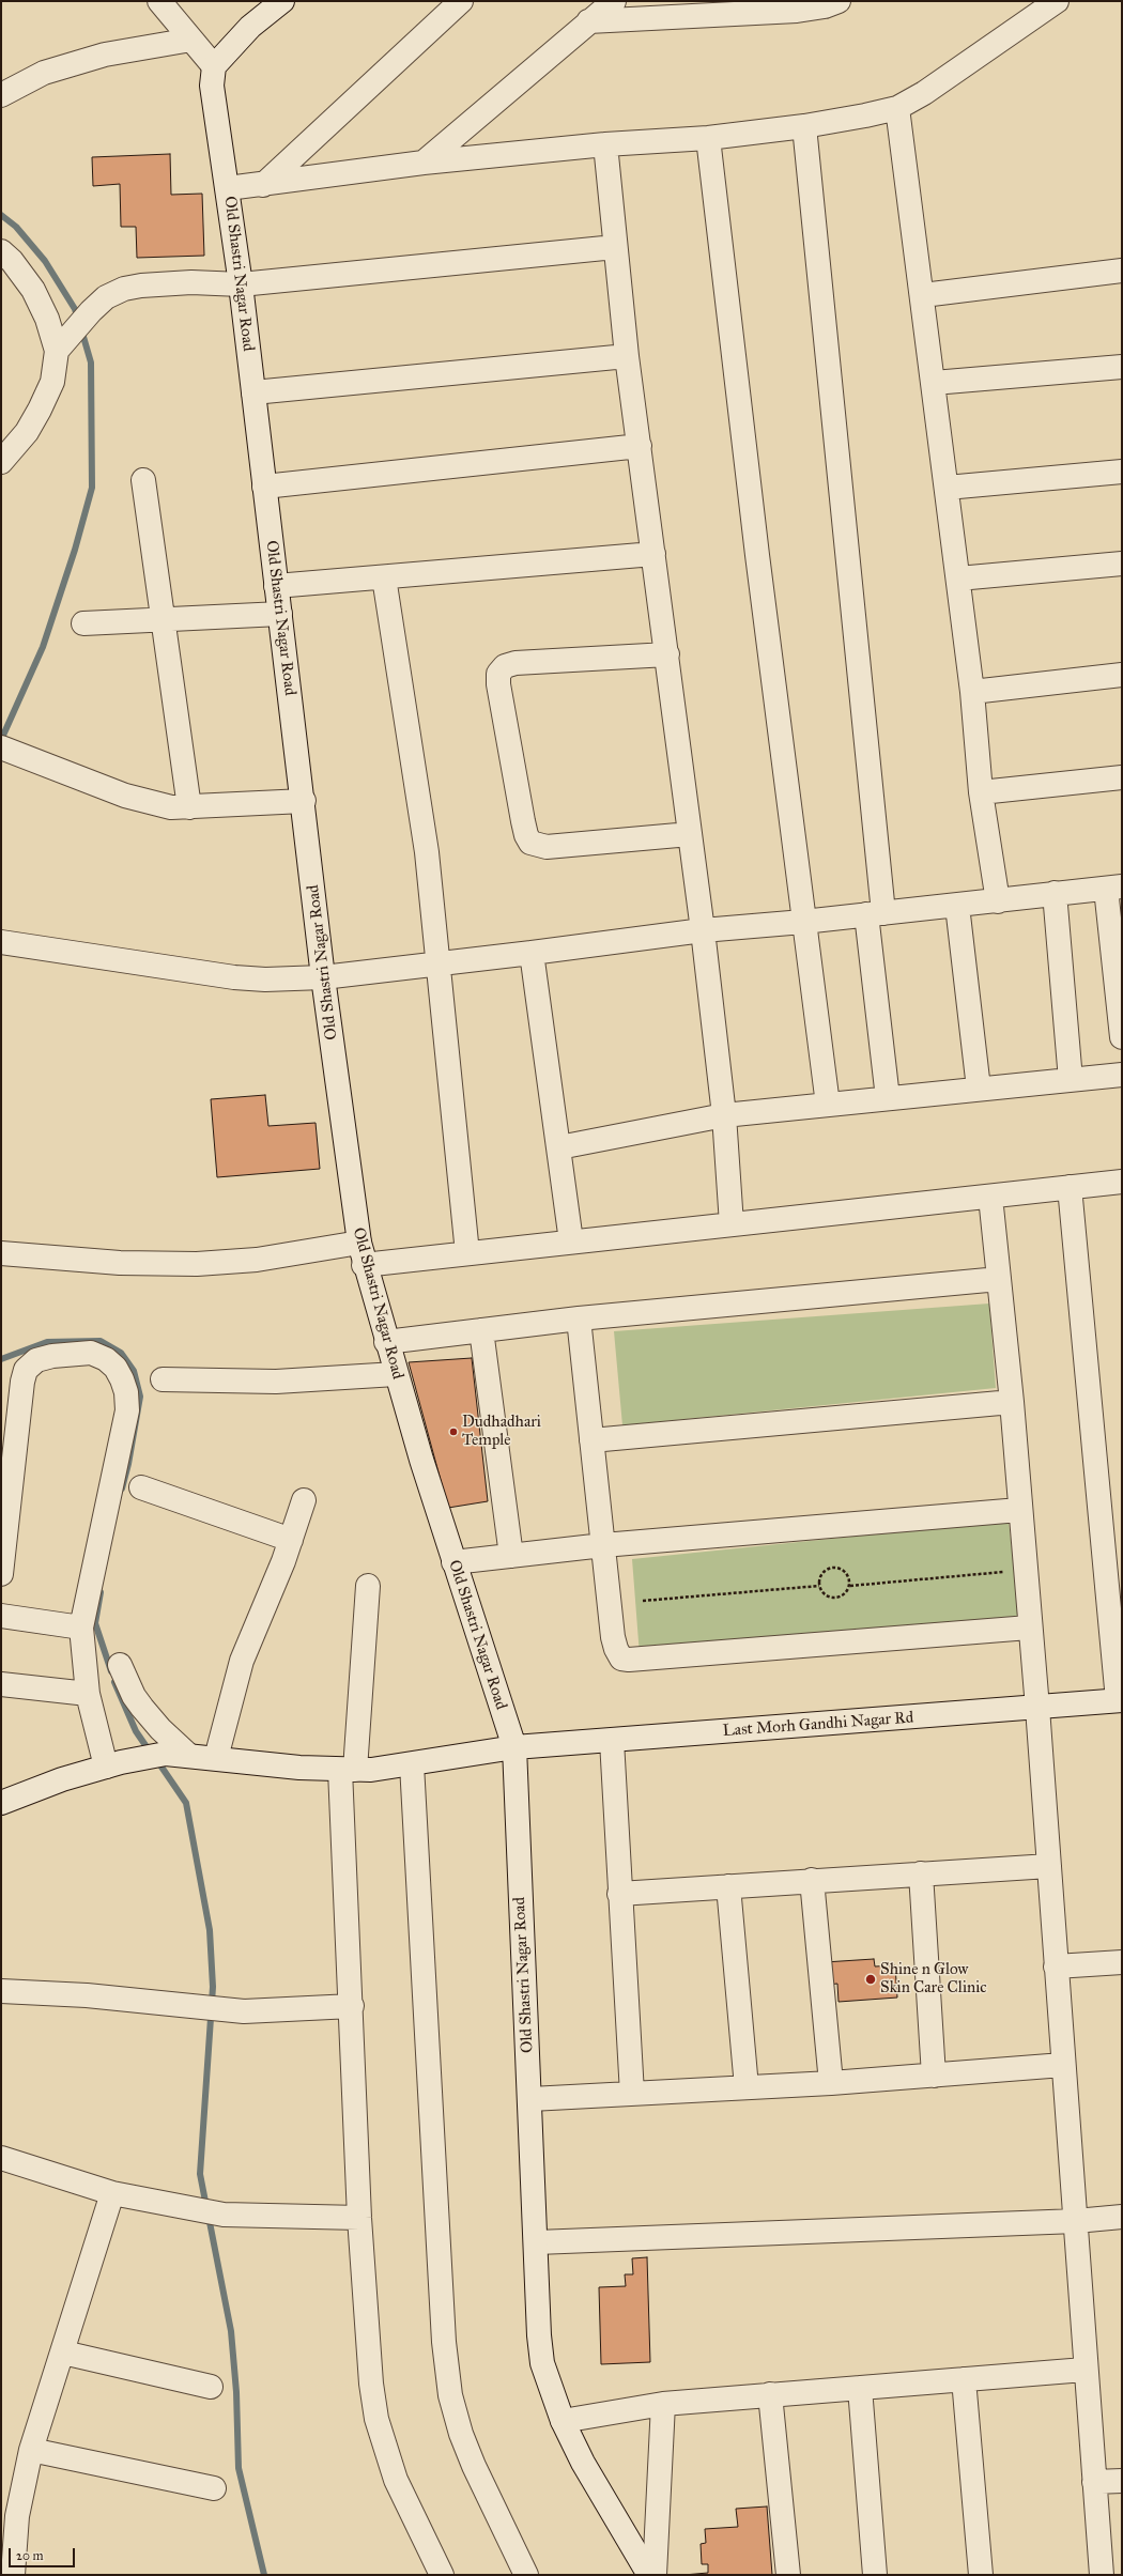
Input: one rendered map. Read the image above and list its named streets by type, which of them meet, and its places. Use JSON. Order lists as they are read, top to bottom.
{
  "streets": {
    "street": ["Old Shastri Nagar Road", "Last Morh Gandhi Nagar Rd"]
  },
  "crossings": [
    ["Old Shastri Nagar Road", "Last Morh Gandhi Nagar Rd"]
  ],
  "places": ["Dudhadhari Temple", "Shine n Glow Skin Care Clinic"],
  "scale_bar": "20 m"
}
